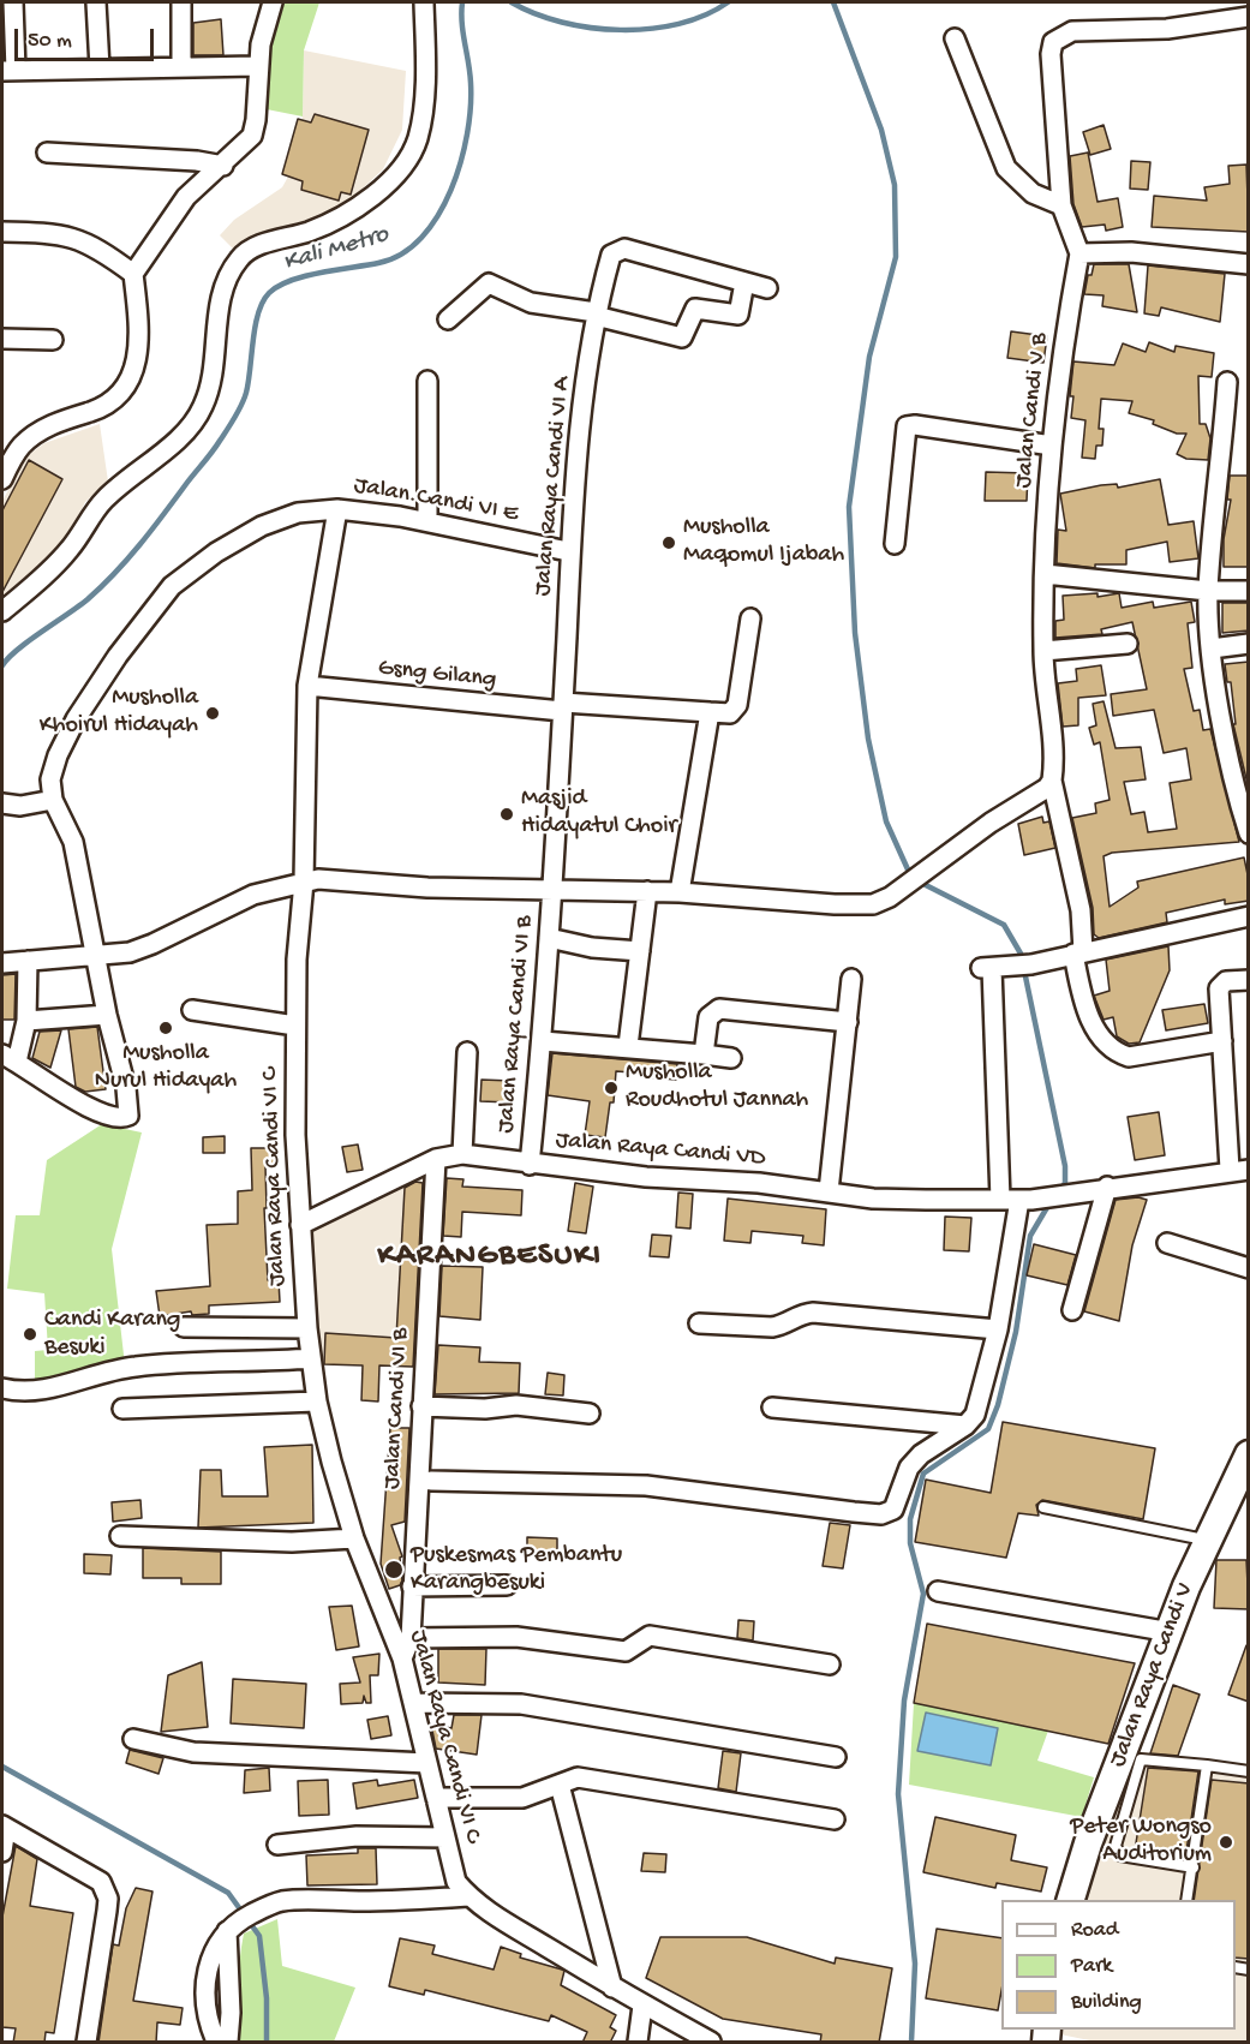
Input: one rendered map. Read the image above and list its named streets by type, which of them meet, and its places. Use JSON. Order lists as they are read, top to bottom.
{
  "streets": {
    "street": [
      "Jalan Candi V B",
      "Jalan Raya Candi VI A",
      "Jalan.Candi VI E",
      "Gsng Gilang",
      "Jalan Raya Candi VI B",
      "Jalan Raya Candi VD",
      "Jalan Raya Candi VI C",
      "Jalan Candi VI B",
      "Jalan Raya Candi V"
    ]
  },
  "crossings": [
    ["Jalan Raya Candi VI A", "Jalan.Candi VI E"],
    ["Jalan Raya Candi VI A", "Gsng Gilang"],
    ["Jalan Raya Candi VI A", "Jalan Raya Candi VI B"],
    ["Jalan.Candi VI E", "Jalan Raya Candi VI C"],
    ["Gsng Gilang", "Jalan Raya Candi VI C"],
    ["Jalan Raya Candi VI B", "Jalan Raya Candi VD"],
    ["Jalan Raya Candi VD", "Jalan Raya Candi VI C"],
    ["Jalan Raya Candi VD", "Jalan Candi VI B"],
    ["Jalan Raya Candi VI C", "Jalan Candi VI B"]
  ],
  "districts": ["KARANGBESUKI"],
  "water": ["Kali Metro"],
  "places": [
    "Musholla Maqomul Ijabah",
    "Musholla Khoirul Hidayah",
    "Masjid Hidayatul Choir",
    "Musholla Nurul Hidayah",
    "Musholla Roudhotul Jannah",
    "Candi Karang Besuki",
    "Puskesmas Pembantu Karangbesuki",
    "Peter Wongso Auditorium"
  ],
  "legend": ["Road", "Park", "Building"],
  "scale_bar": "50 m"
}
